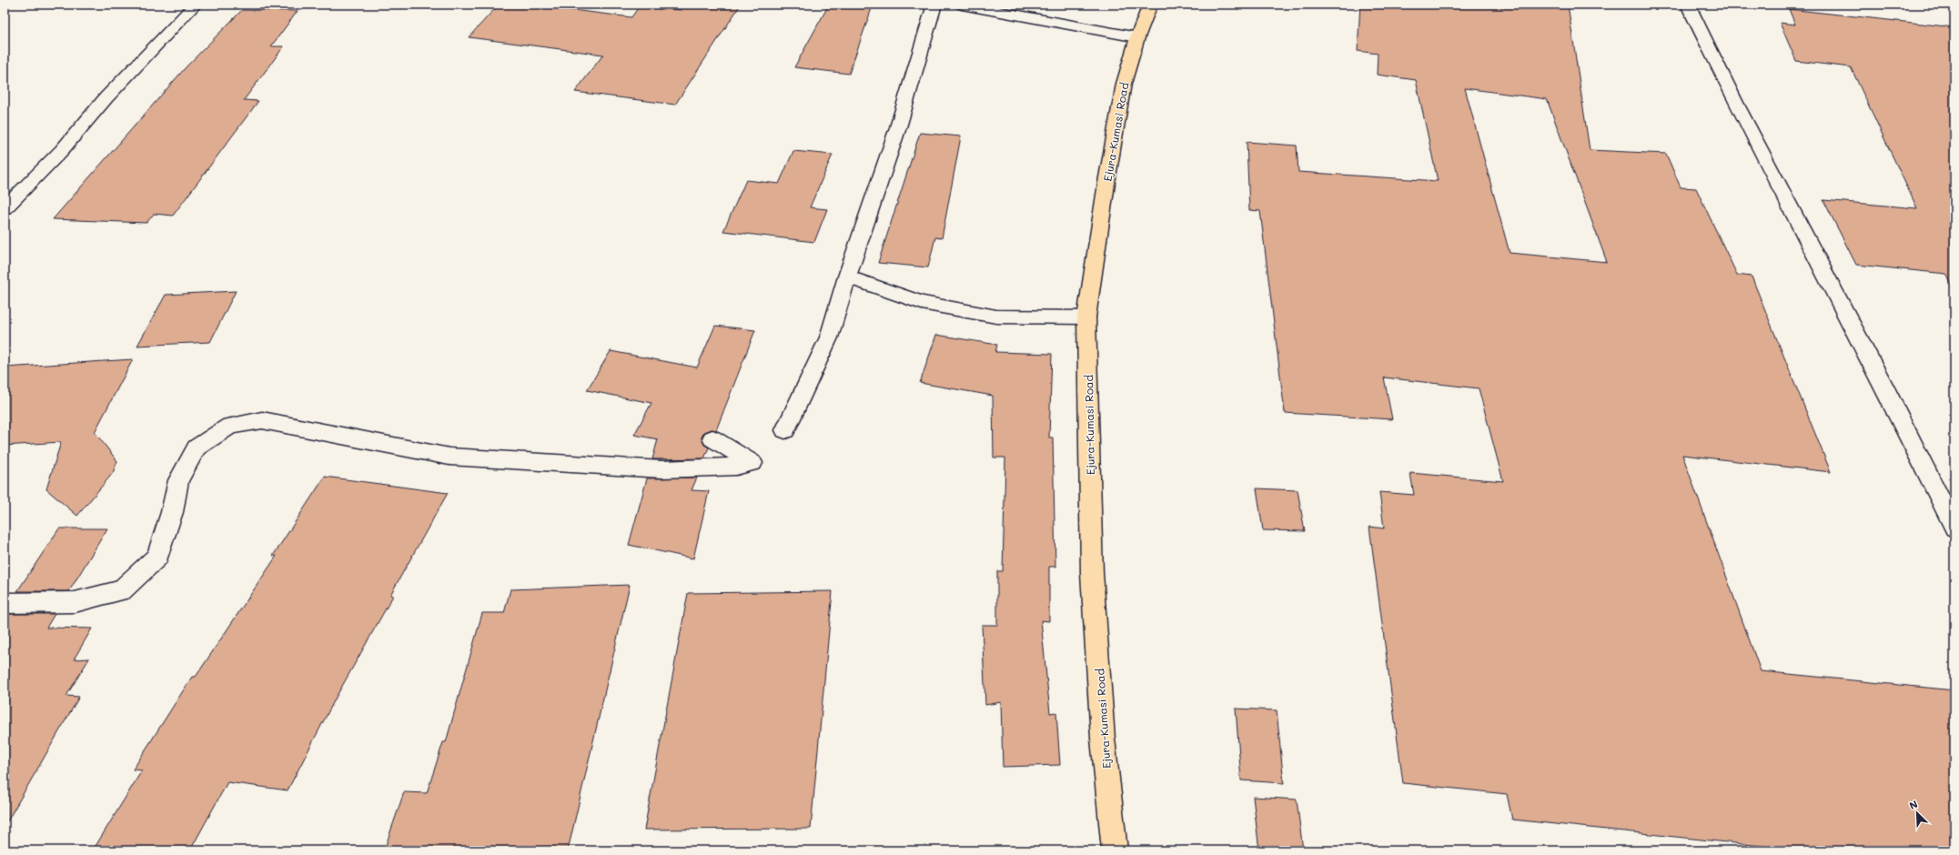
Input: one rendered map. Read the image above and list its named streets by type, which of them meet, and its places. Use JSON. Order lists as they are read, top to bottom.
{
  "streets": {
    "main road": ["Ejura-Kumasi Road"]
  },
  "north": "top left"
}
